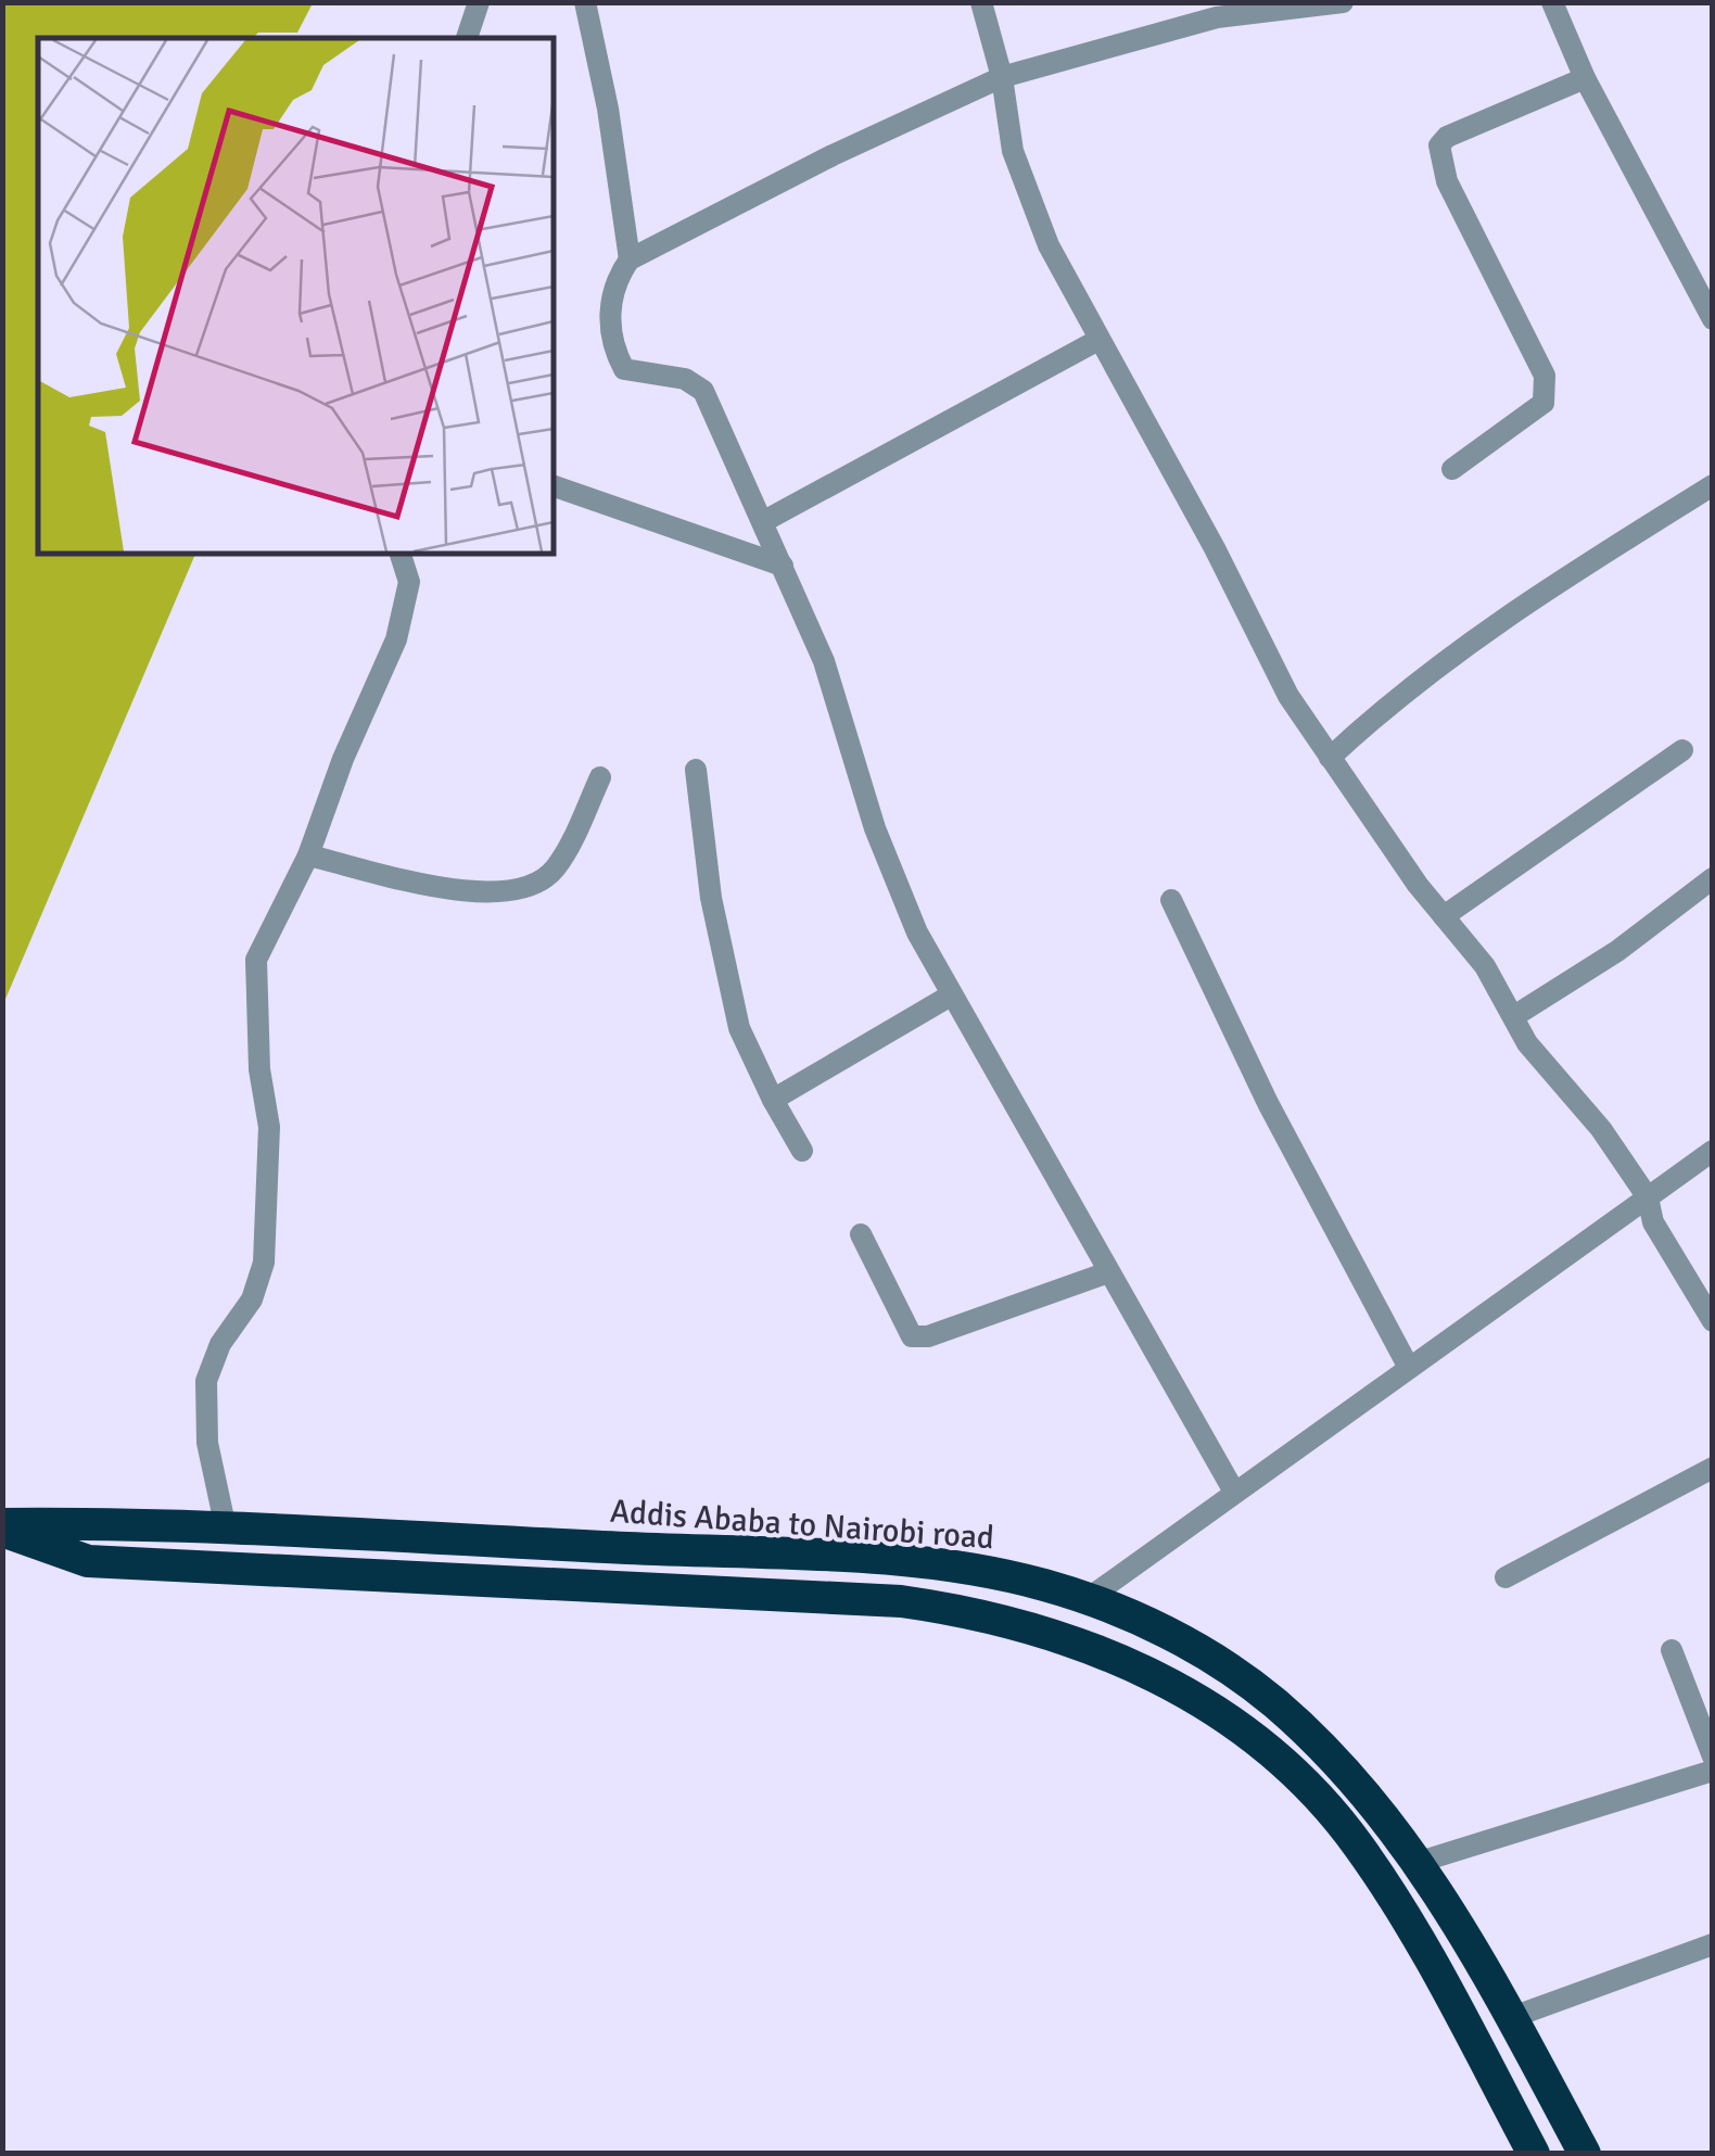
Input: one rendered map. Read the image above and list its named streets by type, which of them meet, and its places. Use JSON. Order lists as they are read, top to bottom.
{
  "streets": {
    "highway": ["Addis Ababa to Nairobi road"]
  }
}
